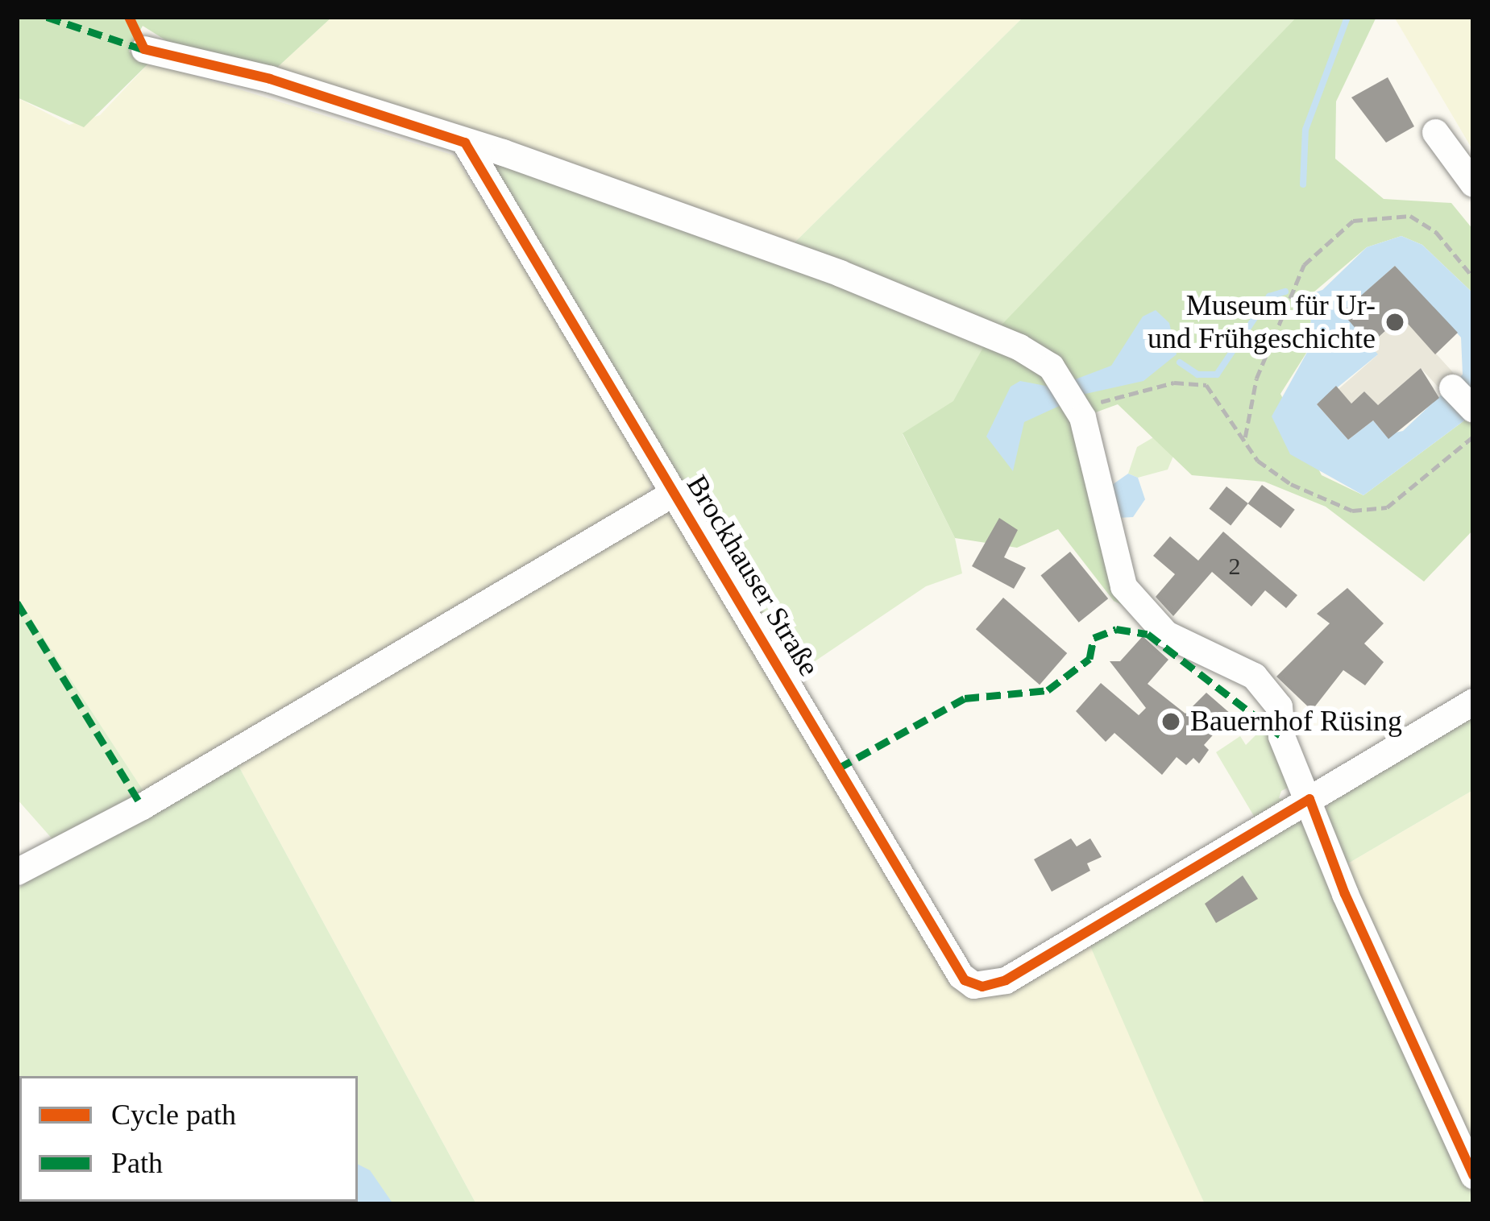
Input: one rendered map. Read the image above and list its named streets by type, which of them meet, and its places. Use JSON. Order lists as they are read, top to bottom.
{
  "streets": {
    "street": ["Brockhauser Straße"]
  },
  "places": ["Museum für Ur- und Frühgeschichte", "Bauernhof Rüsing"],
  "house_numbers": ["2"],
  "legend": ["Cycle path", "Path"]
}
